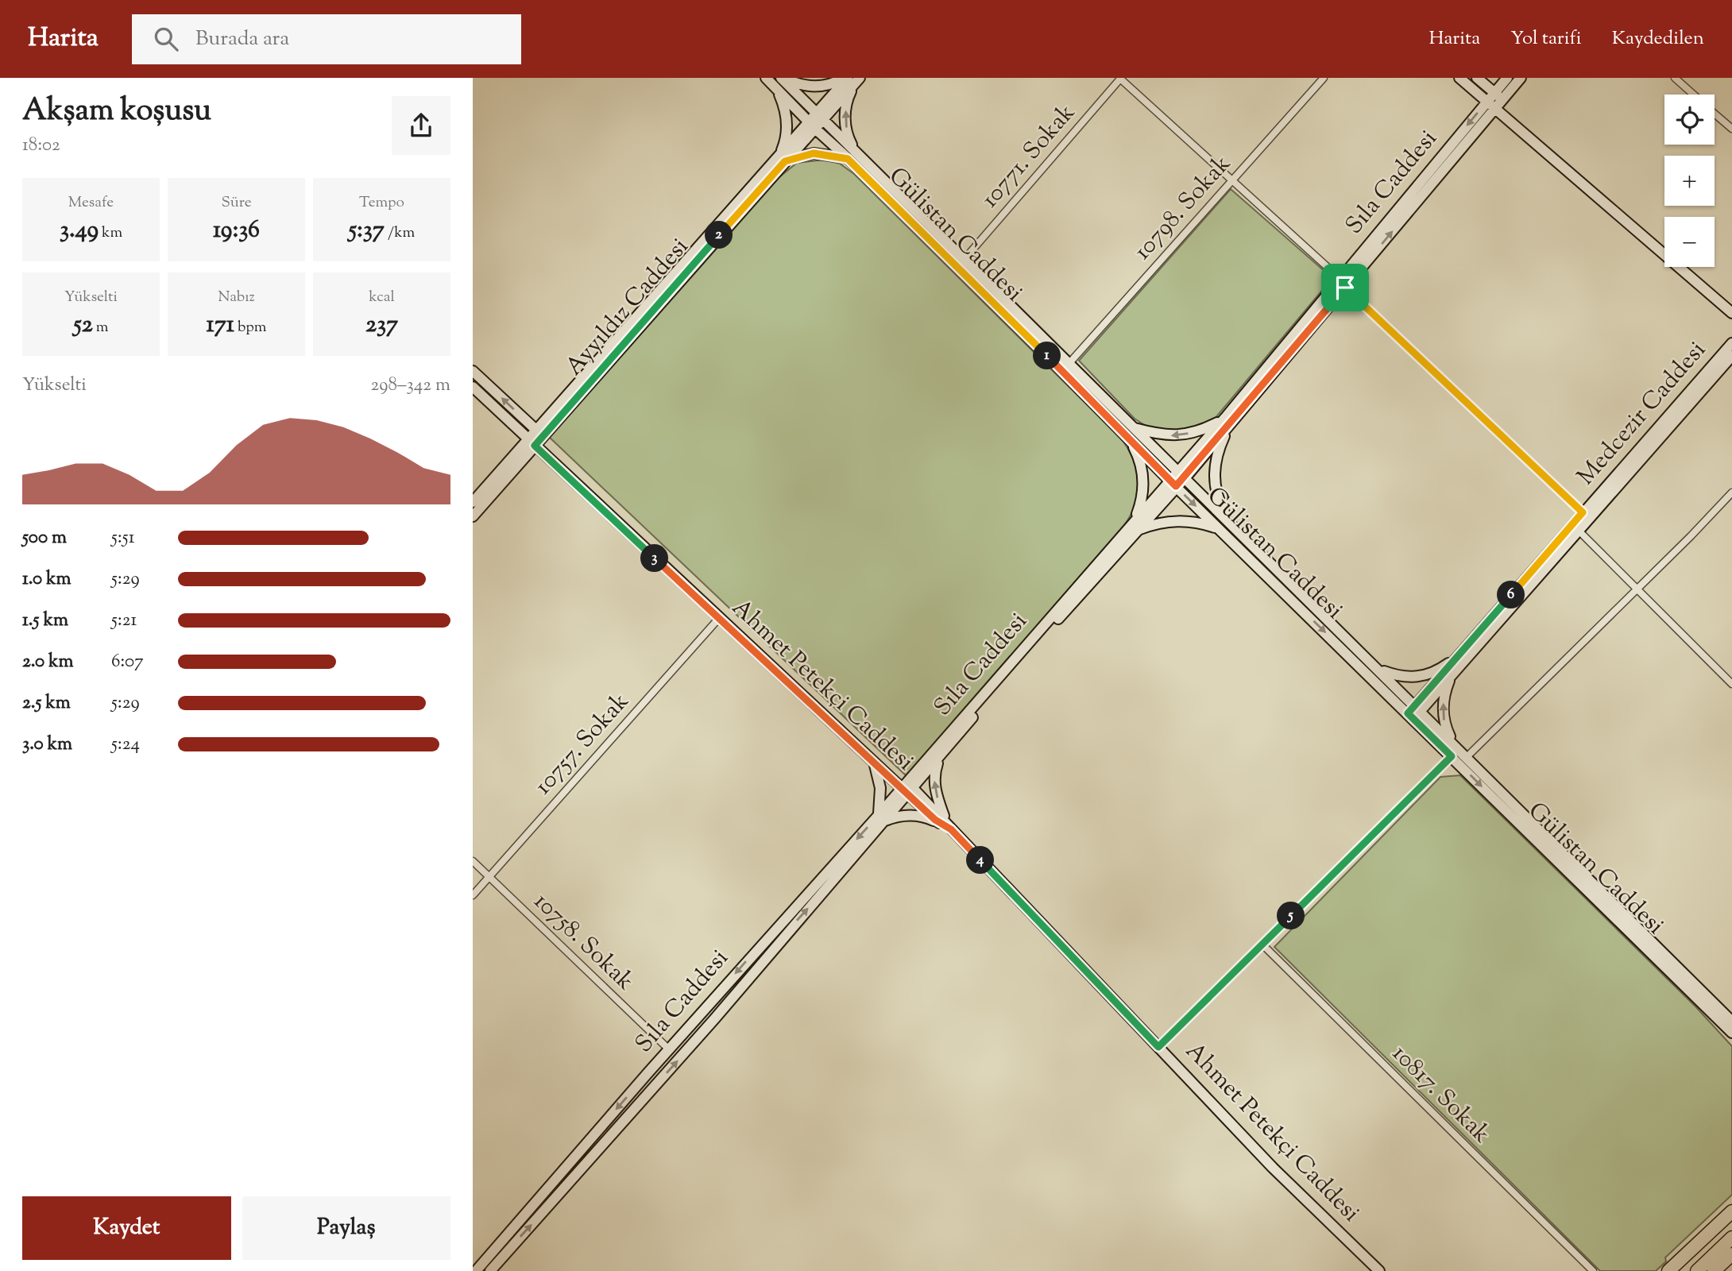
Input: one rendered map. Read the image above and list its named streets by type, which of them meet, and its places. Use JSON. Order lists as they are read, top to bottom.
{
  "streets": {
    "street": [
      "10771. Sokak",
      "Sıla Caddesi",
      "10798. Sokak",
      "Gülistan Caddesi",
      "Ayyıldız Caddesi",
      "Medcezir Caddesi",
      "Ahmet Petekçi Caddesi",
      "10757. Sokak",
      "10758. Sokak",
      "10817. Sokak"
    ]
  },
  "crossings": [
    ["10771. Sokak", "Gülistan Caddesi"],
    ["Sıla Caddesi", "Gülistan Caddesi"],
    ["Sıla Caddesi", "Ahmet Petekçi Caddesi"],
    ["Sıla Caddesi", "10758. Sokak"],
    ["10798. Sokak", "Gülistan Caddesi"],
    ["Gülistan Caddesi", "Ayyıldız Caddesi"],
    ["Gülistan Caddesi", "Medcezir Caddesi"],
    ["Ayyıldız Caddesi", "Ahmet Petekçi Caddesi"],
    ["Ahmet Petekçi Caddesi", "10757. Sokak"],
    ["10757. Sokak", "10758. Sokak"]
  ],
  "page": {
    "header": "Harita",
    "search": "Burada ara",
    "nav": ["Harita", "Yol tarifi", "Kaydedilen"],
    "heading": ["Akşam koşusu", "18:02"],
    "map_buttons": ["+", "−"],
    "stats": [
      ["Mesafe", "3.49 km"],
      ["Süre", "19:36"],
      ["Tempo", "5:37 /km"],
      ["Yükselti", "52 m"],
      ["Nabız", "171 bpm"],
      ["kcal", "237"]
    ],
    "pins": [
      "2",
      "1",
      "3",
      "6",
      "4",
      "5"
    ],
    "chart": ["Yükselti", "298–342 m"],
    "list": [
      {
        "name": "500 m",
        "note": "5:51"
      },
      {
        "name": "1.0 km",
        "note": "5:29"
      },
      {
        "name": "1.5 km",
        "note": "5:21"
      },
      {
        "name": "2.0 km",
        "note": "6:07"
      },
      {
        "name": "2.5 km",
        "note": "5:29"
      },
      {
        "name": "3.0 km",
        "note": "5:24"
      }
    ],
    "buttons": ["Kaydet", "Paylaş"]
  }
}
